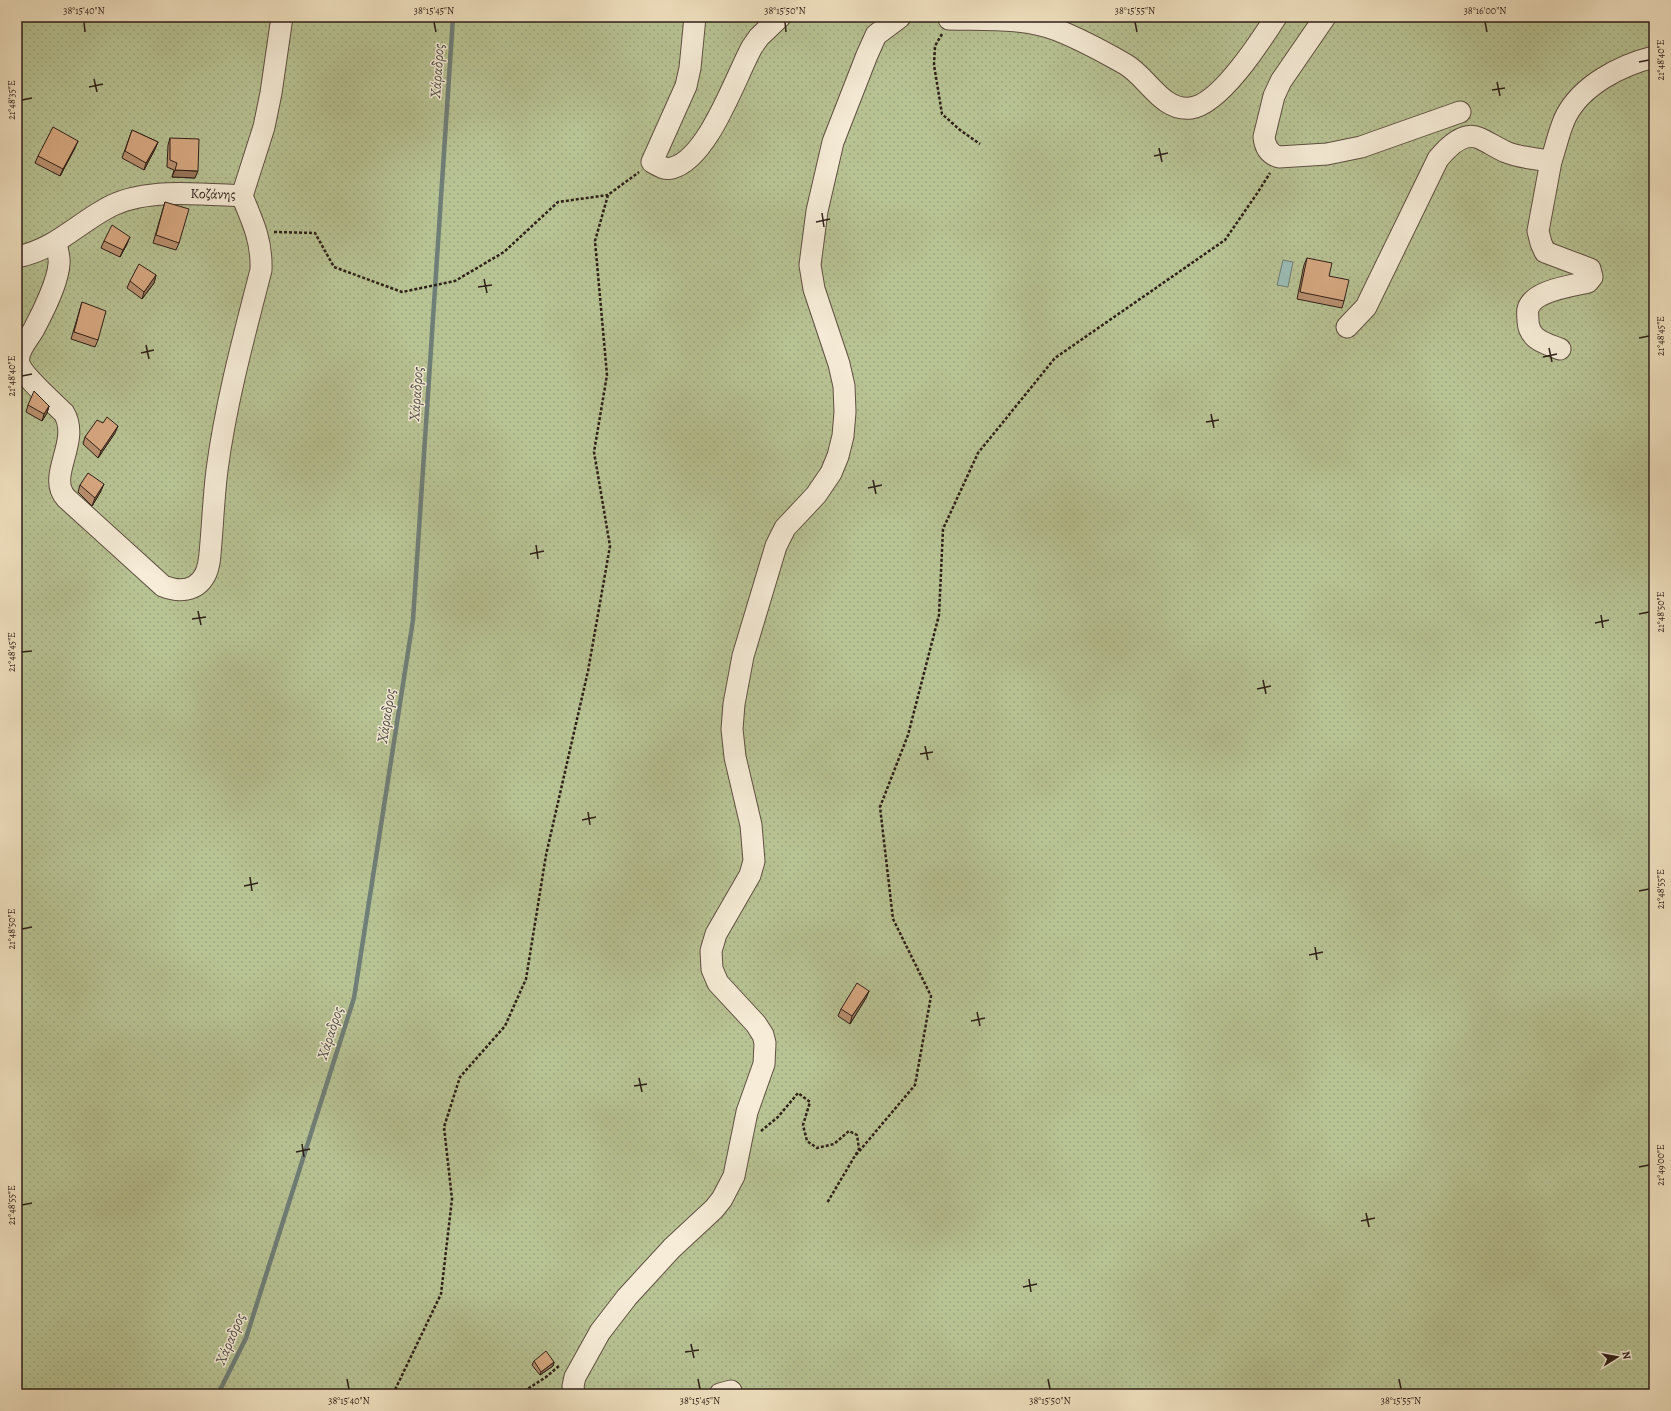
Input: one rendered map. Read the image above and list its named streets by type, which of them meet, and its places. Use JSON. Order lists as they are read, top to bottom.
{
  "streets": {
    "street": ["Κοζάνης"]
  },
  "water": ["Χάραδρος"],
  "north": "right",
  "coordinates": [
    "38°15'40\"N",
    "38°15'45\"N",
    "38°15'50\"N",
    "38°15'55\"N",
    "38°16'00\"N",
    "21°48'40\"E",
    "21°48'35\"E",
    "21°48'45\"E",
    "21°48'50\"E",
    "21°48'55\"E",
    "21°49'00\"E"
  ]
}
